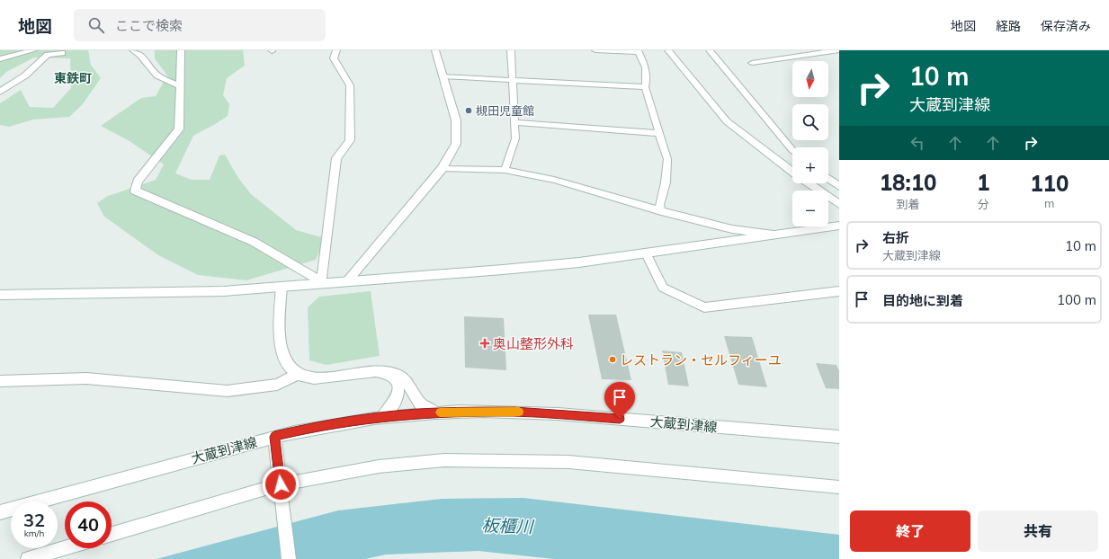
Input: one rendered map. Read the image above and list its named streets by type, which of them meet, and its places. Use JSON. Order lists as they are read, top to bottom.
{
  "streets": {
    "street": ["大蔵到津線"]
  },
  "districts": ["東鉄町"],
  "water": ["板櫃川"],
  "places": {
    "other": ["槻田児童館", "レストラン・セルフィーユ"],
    "health": ["奥山整形外科"]
  },
  "north": "bottom",
  "page": {
    "header": "地図",
    "search": "ここで検索",
    "nav": ["地図", "経路", "保存済み"],
    "turn": ["10 m", "大蔵到津線"],
    "map_buttons": ["+", "−"],
    "eta": [
      "18:10",
      "到着",
      "1",
      "分",
      "110",
      "m"
    ],
    "list": [
      {
        "name": "右折",
        "note": "大蔵到津線",
        "value": "10 m"
      },
      {
        "name": "目的地に到着",
        "value": "100 m"
      }
    ],
    "speed": "32 km/h",
    "limit": "40",
    "buttons": ["終了", "共有"]
  }
}
